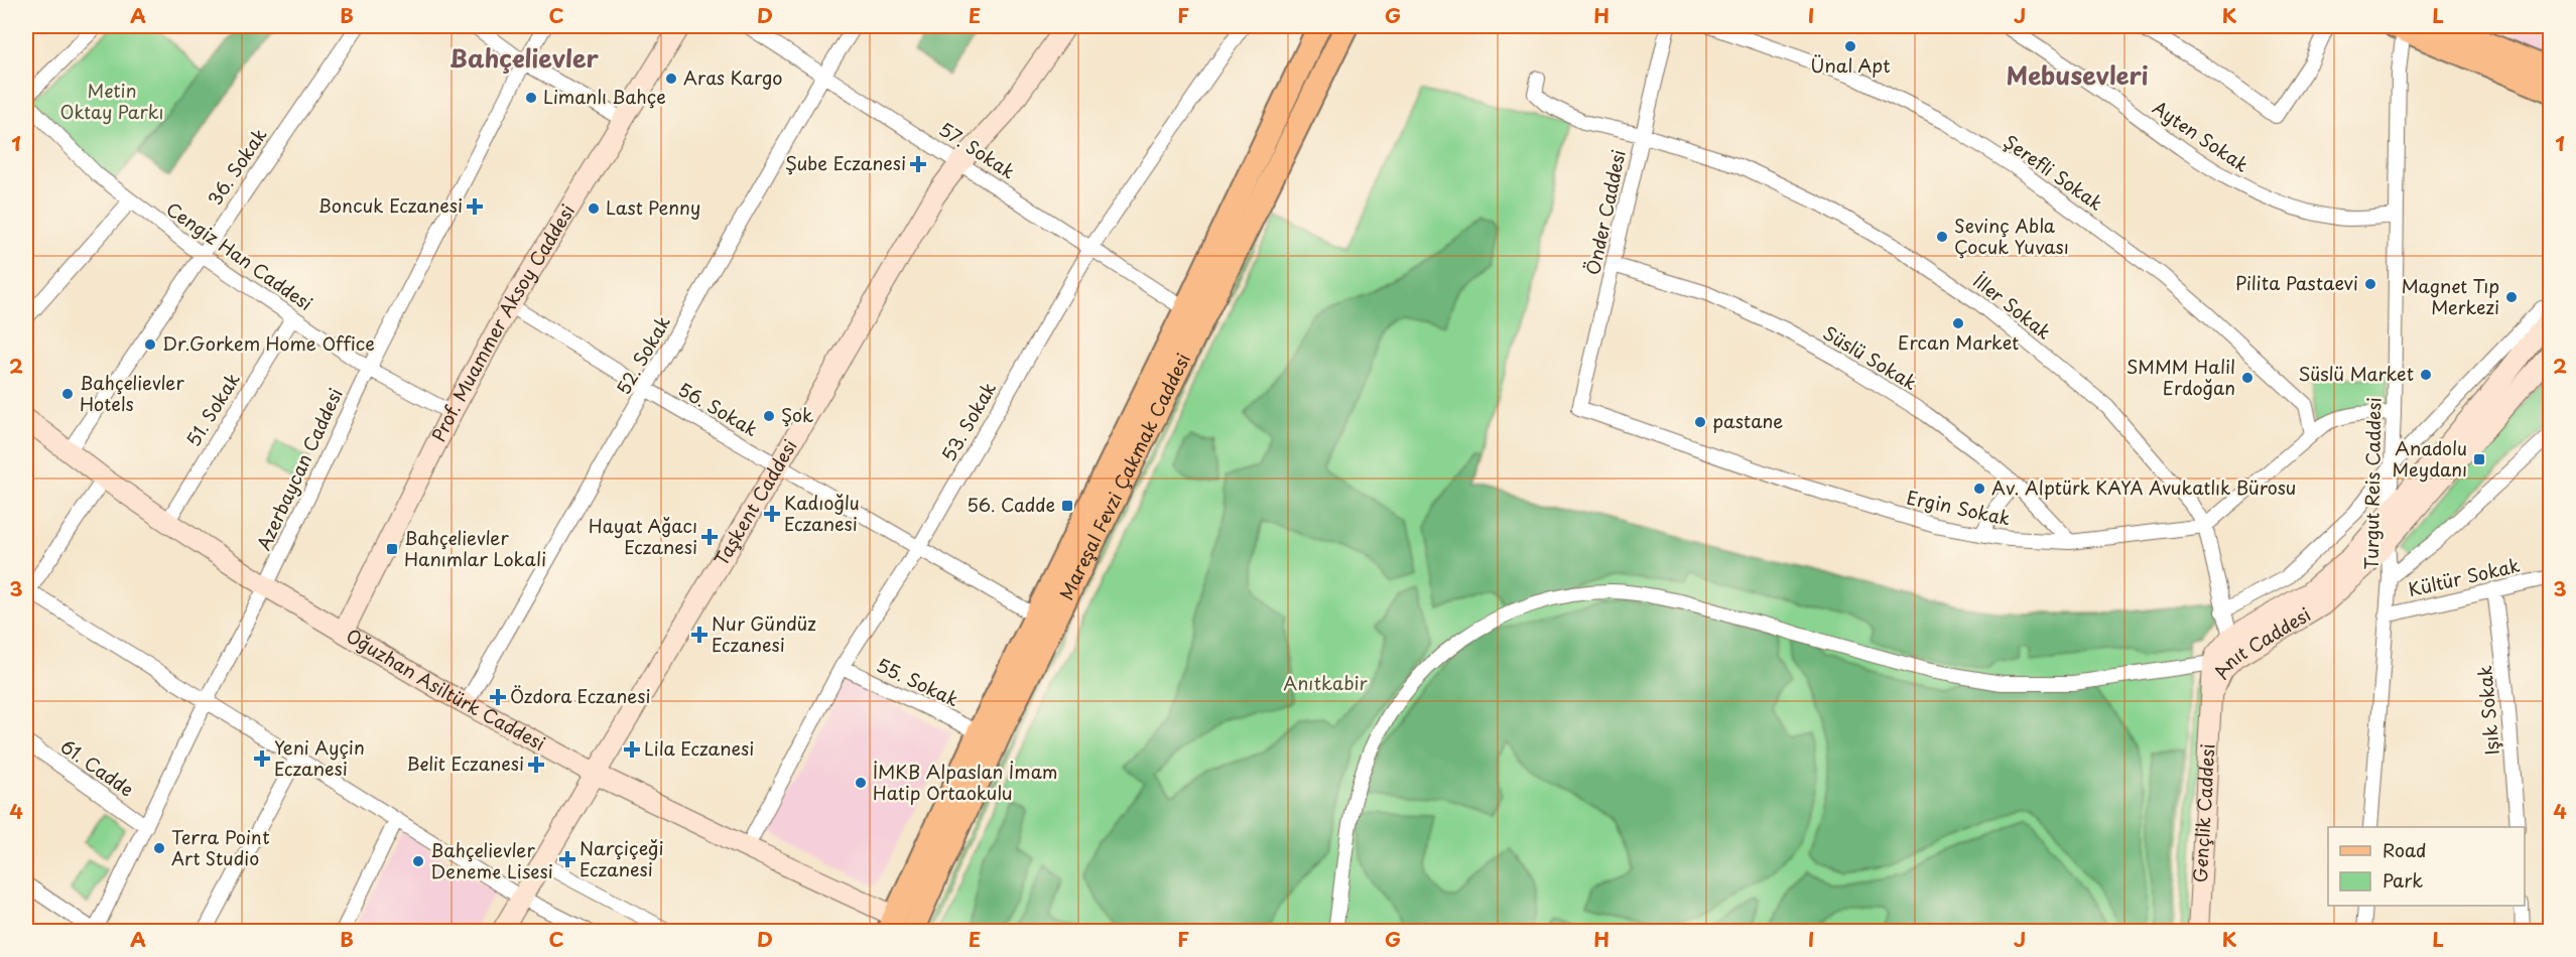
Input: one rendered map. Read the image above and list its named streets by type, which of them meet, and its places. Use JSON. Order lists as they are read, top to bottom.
{
  "streets": {
    "main road": [
      "Prof. Muammer Aksoy Caddesi",
      "Mareşal Fevzi Çakmak Caddesi",
      "Taşkent Caddesi",
      "Anıt Caddesi",
      "Oğuzhan Asiltürk Caddesi",
      "Gençlik Caddesi"
    ],
    "street": [
      "Ayten Sokak",
      "57. Sokak",
      "36. Sokak",
      "Şerefli Sokak",
      "Önder Caddesi",
      "Cengiz Han Caddesi",
      "İller Sokak",
      "52. Sokak",
      "Süslü Sokak",
      "51. Sokak",
      "56. Sokak",
      "53. Sokak",
      "Azerbaycan Caddesi",
      "Turgut Reis Caddesi",
      "Ergin Sokak",
      "Kültür Sokak",
      "55. Sokak",
      "Işık Sokak",
      "61. Cadde"
    ]
  },
  "crossings": [
    ["Ayten Sokak", "Turgut Reis Caddesi"],
    ["57. Sokak", "52. Sokak"],
    ["57. Sokak", "53. Sokak"],
    ["57. Sokak", "Mareşal Fevzi Çakmak Caddesi"],
    ["57. Sokak", "Taşkent Caddesi"],
    ["36. Sokak", "Cengiz Han Caddesi"],
    ["36. Sokak", "Oğuzhan Asiltürk Caddesi"],
    ["Önder Caddesi", "İller Sokak"],
    ["Önder Caddesi", "Süslü Sokak"],
    ["Önder Caddesi", "Ergin Sokak"],
    ["Cengiz Han Caddesi", "Prof. Muammer Aksoy Caddesi"],
    ["Cengiz Han Caddesi", "51. Sokak"],
    ["Cengiz Han Caddesi", "Azerbaycan Caddesi"],
    ["İller Sokak", "Ergin Sokak"],
    ["İller Sokak", "Anıt Caddesi"],
    ["Prof. Muammer Aksoy Caddesi", "56. Sokak"],
    ["Prof. Muammer Aksoy Caddesi", "Oğuzhan Asiltürk Caddesi"],
    ["52. Sokak", "56. Sokak"],
    ["52. Sokak", "Oğuzhan Asiltürk Caddesi"],
    ["Süslü Sokak", "Ergin Sokak"],
    ["51. Sokak", "Oğuzhan Asiltürk Caddesi"],
    ["56. Sokak", "53. Sokak"],
    ["56. Sokak", "Mareşal Fevzi Çakmak Caddesi"],
    ["56. Sokak", "Taşkent Caddesi"],
    ["53. Sokak", "55. Sokak"],
    ["53. Sokak", "Oğuzhan Asiltürk Caddesi"],
    ["Azerbaycan Caddesi", "Oğuzhan Asiltürk Caddesi"],
    ["Azerbaycan Caddesi", "61. Cadde"],
    ["Mareşal Fevzi Çakmak Caddesi", "55. Sokak"],
    ["Mareşal Fevzi Çakmak Caddesi", "Oğuzhan Asiltürk Caddesi"],
    ["Turgut Reis Caddesi", "Kültür Sokak"],
    ["Turgut Reis Caddesi", "Anıt Caddesi"],
    ["Taşkent Caddesi", "Oğuzhan Asiltürk Caddesi"],
    ["Kültür Sokak", "Işık Sokak"],
    ["Anıt Caddesi", "Gençlik Caddesi"]
  ],
  "districts": ["Bahçelievler", "Mebusevleri"],
  "parks": ["Metin Oktay Parkı", "Anıtkabir"],
  "places": {
    "other": [
      "Ünal Apt",
      "Aras Kargo",
      "Limanlı Bahçe",
      "Last Penny",
      "Sevinç Abla Çocuk Yuvası",
      "Pilita Pastaevi",
      "Magnet Tıp Merkezi",
      "Ercan Market",
      "Dr.Gorkem Home Office",
      "Süslü Market",
      "SMMM Halil Erdoğan",
      "Bahçelievler Hotels",
      "Şok",
      "pastane",
      "Av. Alptürk KAYA Avukatlık Bürosu",
      "İMKB Alpaslan İmam Hatip Ortaokulu",
      "Terra Point Art Studio",
      "Bahçelievler Deneme Lisesi"
    ],
    "health": [
      "Şube Eczanesi",
      "Boncuk Eczanesi",
      "Kadıoğlu Eczanesi",
      "Hayat Ağacı Eczanesi",
      "Nur Gündüz Eczanesi",
      "Özdora Eczanesi",
      "Lila Eczanesi",
      "Yeni Ayçin Eczanesi",
      "Belit Eczanesi",
      "Narçiçeği Eczanesi"
    ],
    "transit": ["Anadolu Meydanı", "56. Cadde", "Bahçelievler Hanımlar Lokali"]
  },
  "legend": ["Road", "Park"],
  "grid": {
    "columns": [
      "A",
      "B",
      "C",
      "D",
      "E",
      "F",
      "G",
      "H",
      "I",
      "J",
      "K",
      "L"
    ],
    "rows": [
      "1",
      "2",
      "3",
      "4"
    ]
  }
}
